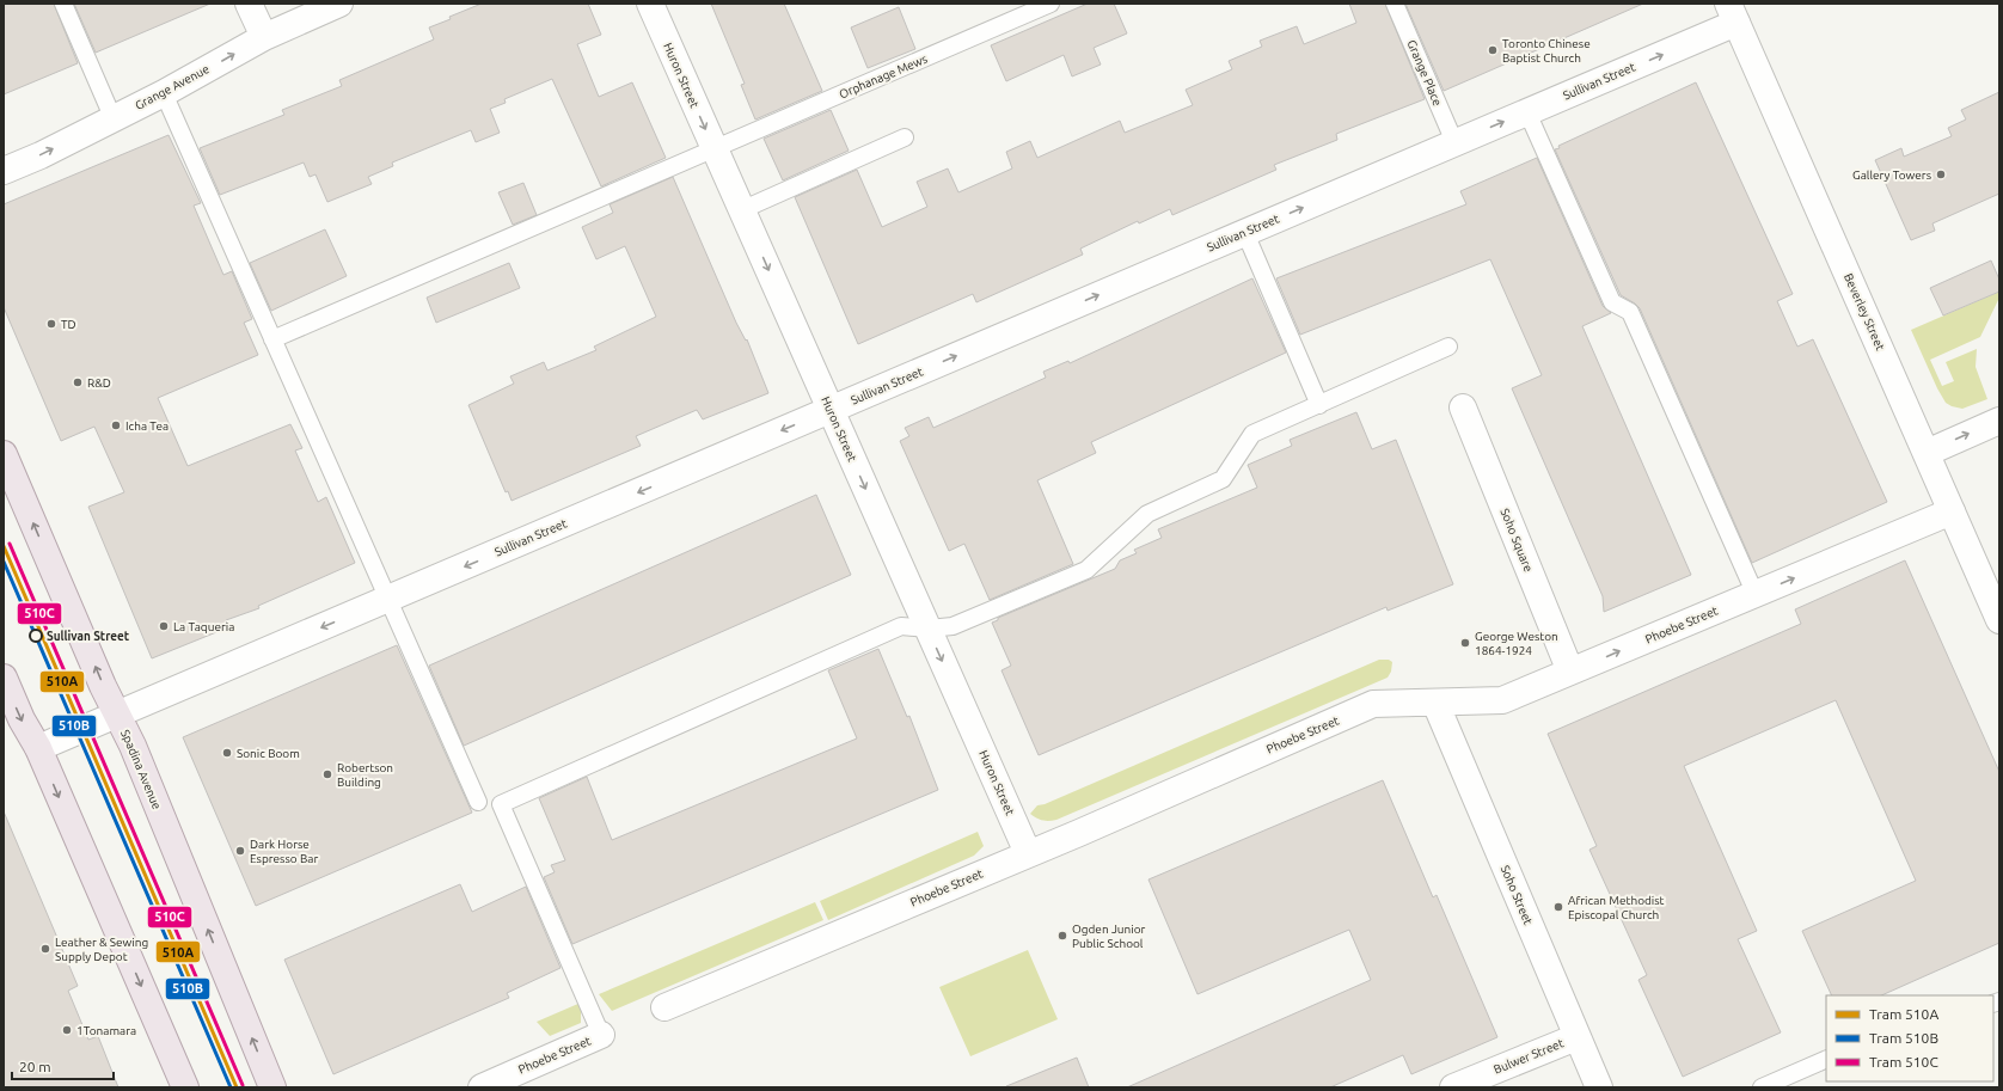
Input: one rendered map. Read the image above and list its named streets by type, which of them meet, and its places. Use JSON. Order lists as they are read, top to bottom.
{
  "streets": {
    "main road": ["Spadina Avenue"],
    "street": [
      "Huron Street",
      "Sullivan Street",
      "Grange Avenue",
      "Beverley Street",
      "Soho Square",
      "Phoebe Street",
      "Soho Street",
      "Bulwer Street"
    ],
    "lane": ["Grange Place", "Orphanage Mews"]
  },
  "crossings": [
    ["Grange Place", "Sullivan Street"],
    ["Huron Street", "Orphanage Mews"],
    ["Huron Street", "Sullivan Street"],
    ["Huron Street", "Phoebe Street"],
    ["Sullivan Street", "Beverley Street"],
    ["Sullivan Street", "Spadina Avenue"],
    ["Beverley Street", "Phoebe Street"],
    ["Soho Square", "Phoebe Street"],
    ["Phoebe Street", "Soho Street"],
    ["Soho Street", "Bulwer Street"]
  ],
  "one_way": ["Huron Street", "Grange Avenue"],
  "places": [
    "Toronto Chinese Baptist Church",
    "Gallery Towers",
    "TD",
    "R&D",
    "Icha Tea",
    "La Taqueria",
    "Sullivan Street",
    "George Weston 1864-1924",
    "Sonic Boom",
    "Robertson Building",
    "Dark Horse Espresso Bar",
    "African Methodist Episcopal Church",
    "Ogden Junior Public School",
    "Leather & Sewing Supply Depot",
    "1Tonamara"
  ],
  "lines": ["tram line 510C", "tram line 510A", "tram line 510B"],
  "legend": ["Tram 510A", "Tram 510B", "Tram 510C"],
  "scale_bar": "20 m"
}
